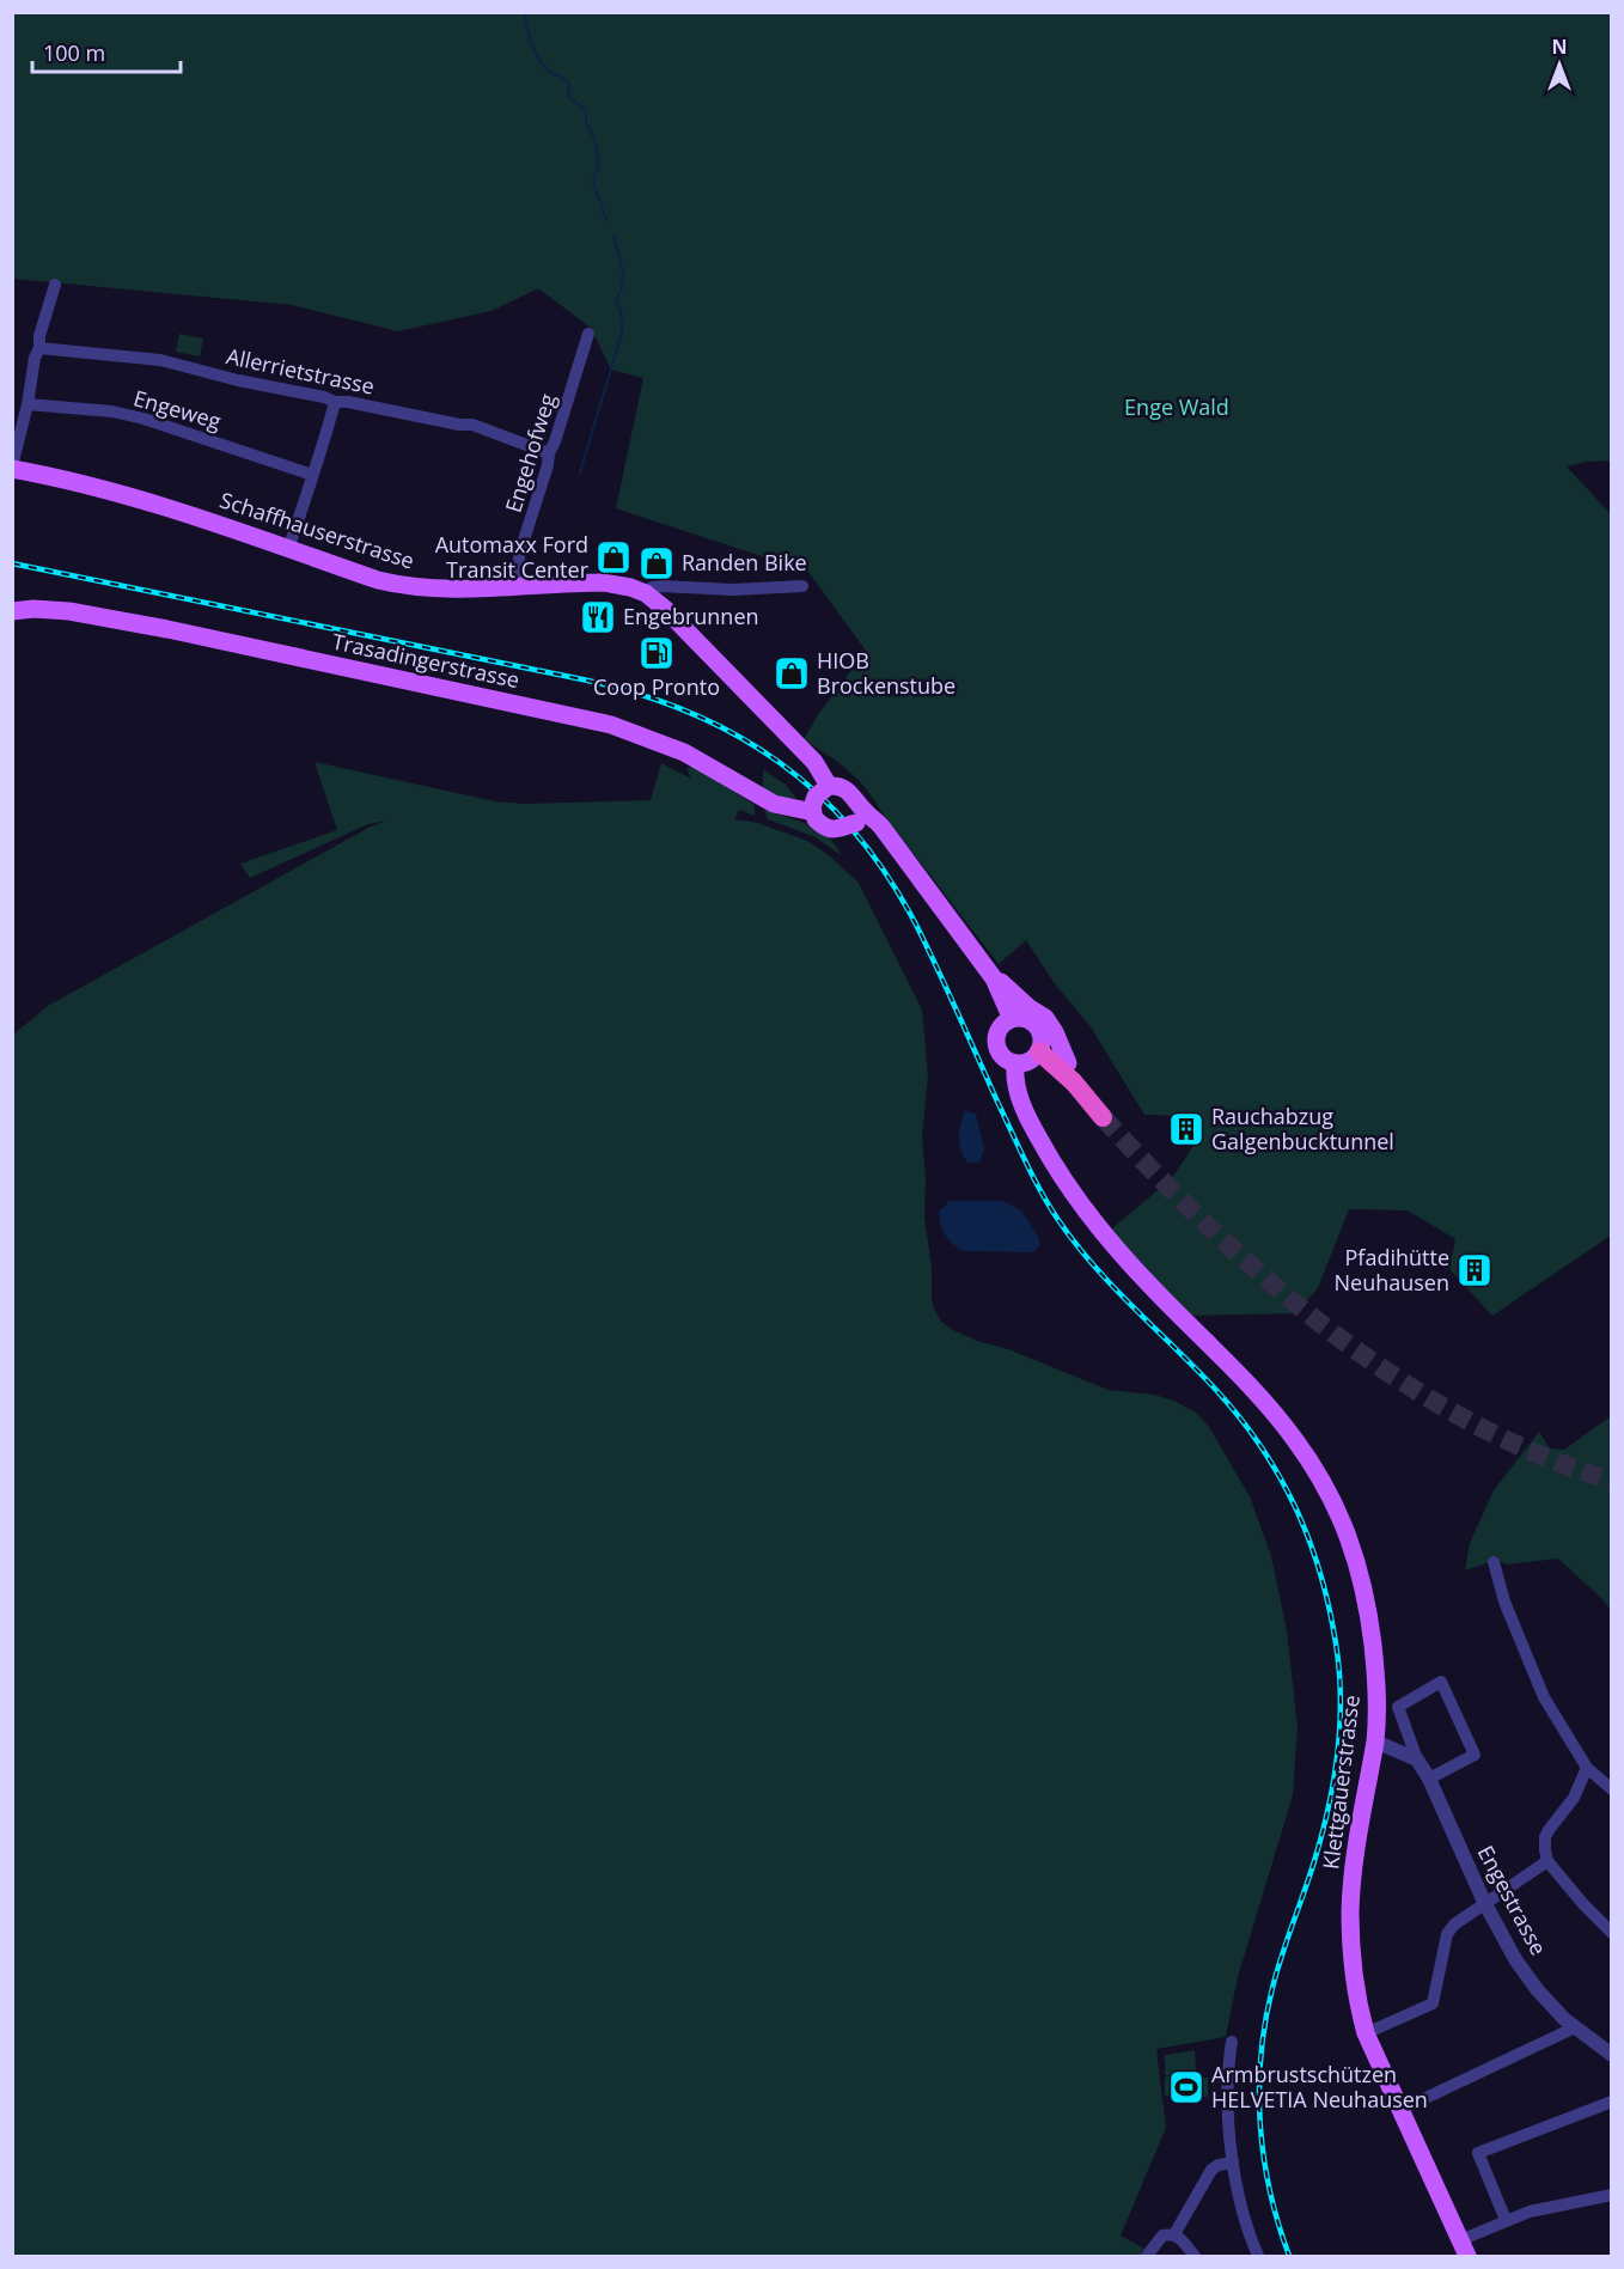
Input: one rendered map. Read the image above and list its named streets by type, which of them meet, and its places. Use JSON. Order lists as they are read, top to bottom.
{
  "streets": {
    "main road": ["Schaffhauserstrasse", "Trasadingerstrasse", "Klettgauerstrasse"],
    "street": [
      "Allerrietstrasse",
      "Engeweg",
      "Engehofweg",
      "Engestrasse"
    ]
  },
  "crossings": [
    ["Allerrietstrasse", "Engehofweg"],
    ["Engehofweg", "Schaffhauserstrasse"],
    ["Schaffhauserstrasse", "Trasadingerstrasse"],
    ["Klettgauerstrasse", "Engestrasse"]
  ],
  "parks": ["Enge Wald"],
  "places": {
    "shop": ["Automaxx Ford Transit Center", "Randen Bike", "HIOB Brockenstube"],
    "restaurant": ["Engebrunnen"],
    "fuel station": ["Coop Pronto"],
    "building": ["Rauchabzug Galgenbucktunnel", "Pfadihütte Neuhausen"],
    "sports": ["Armbrustschützen HELVETIA Neuhausen"]
  },
  "scale_bar": "100 m",
  "north": "top"
}
